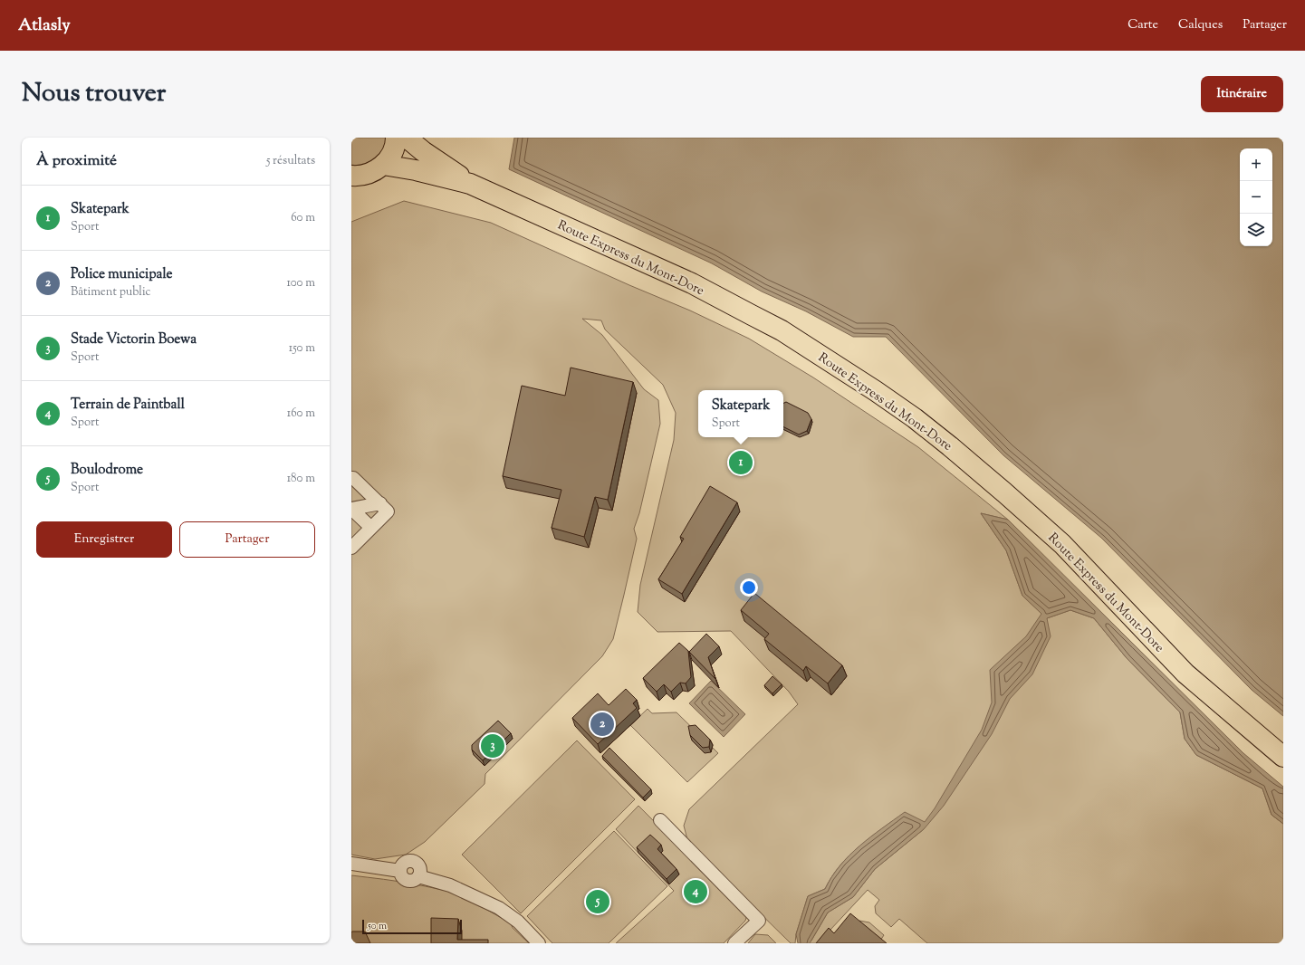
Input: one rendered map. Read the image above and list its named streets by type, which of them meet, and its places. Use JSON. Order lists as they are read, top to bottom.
{
  "streets": {
    "main road": ["Route Express du Mont-Dore"]
  },
  "scale_bar": "50 m",
  "page": {
    "header": "Atlasly",
    "nav": ["Carte", "Calques", "Partager"],
    "title": "Nous trouver",
    "buttons": [
      "Itinéraire",
      ["Enregistrer", "Partager"]
    ],
    "heading": ["À proximité", "5 résultats"],
    "map_buttons": ["+", "−"],
    "list": [
      {
        "mark": "1",
        "name": "Skatepark",
        "note": "Sport",
        "value": "60 m"
      },
      {
        "mark": "2",
        "name": "Police municipale",
        "note": "Bâtiment public",
        "value": "100 m"
      },
      {
        "mark": "3",
        "name": "Stade Victorin Boewa",
        "note": "Sport",
        "value": "150 m"
      },
      {
        "mark": "4",
        "name": "Terrain de Paintball",
        "note": "Sport",
        "value": "160 m"
      },
      {
        "mark": "5",
        "name": "Boulodrome",
        "note": "Sport",
        "value": "180 m"
      }
    ],
    "popup": ["Skatepark", "Sport"],
    "pins": [
      "1",
      "2",
      "3",
      "4",
      "5"
    ],
    "scale": "50 m"
  }
}
